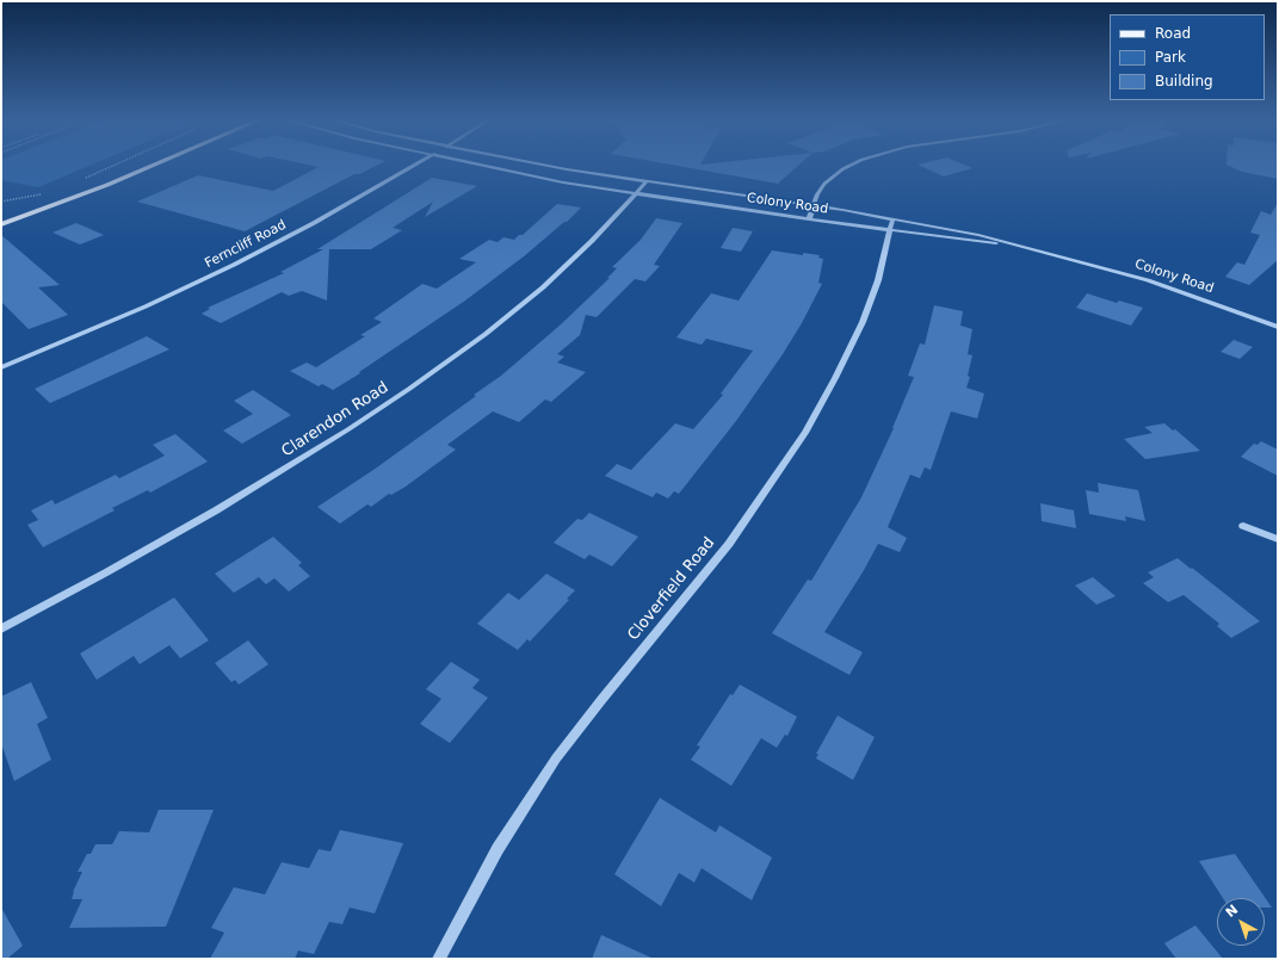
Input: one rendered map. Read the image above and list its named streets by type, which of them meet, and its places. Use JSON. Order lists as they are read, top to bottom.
{
  "streets": {
    "street": [
      "Colony Road",
      "Ferncliff Road",
      "Clarendon Road",
      "Cloverfield Road"
    ]
  },
  "crossings": [
    ["Colony Road", "Clarendon Road"],
    ["Colony Road", "Cloverfield Road"]
  ],
  "legend": ["Road", "Park", "Building"],
  "north": "top left"
}
